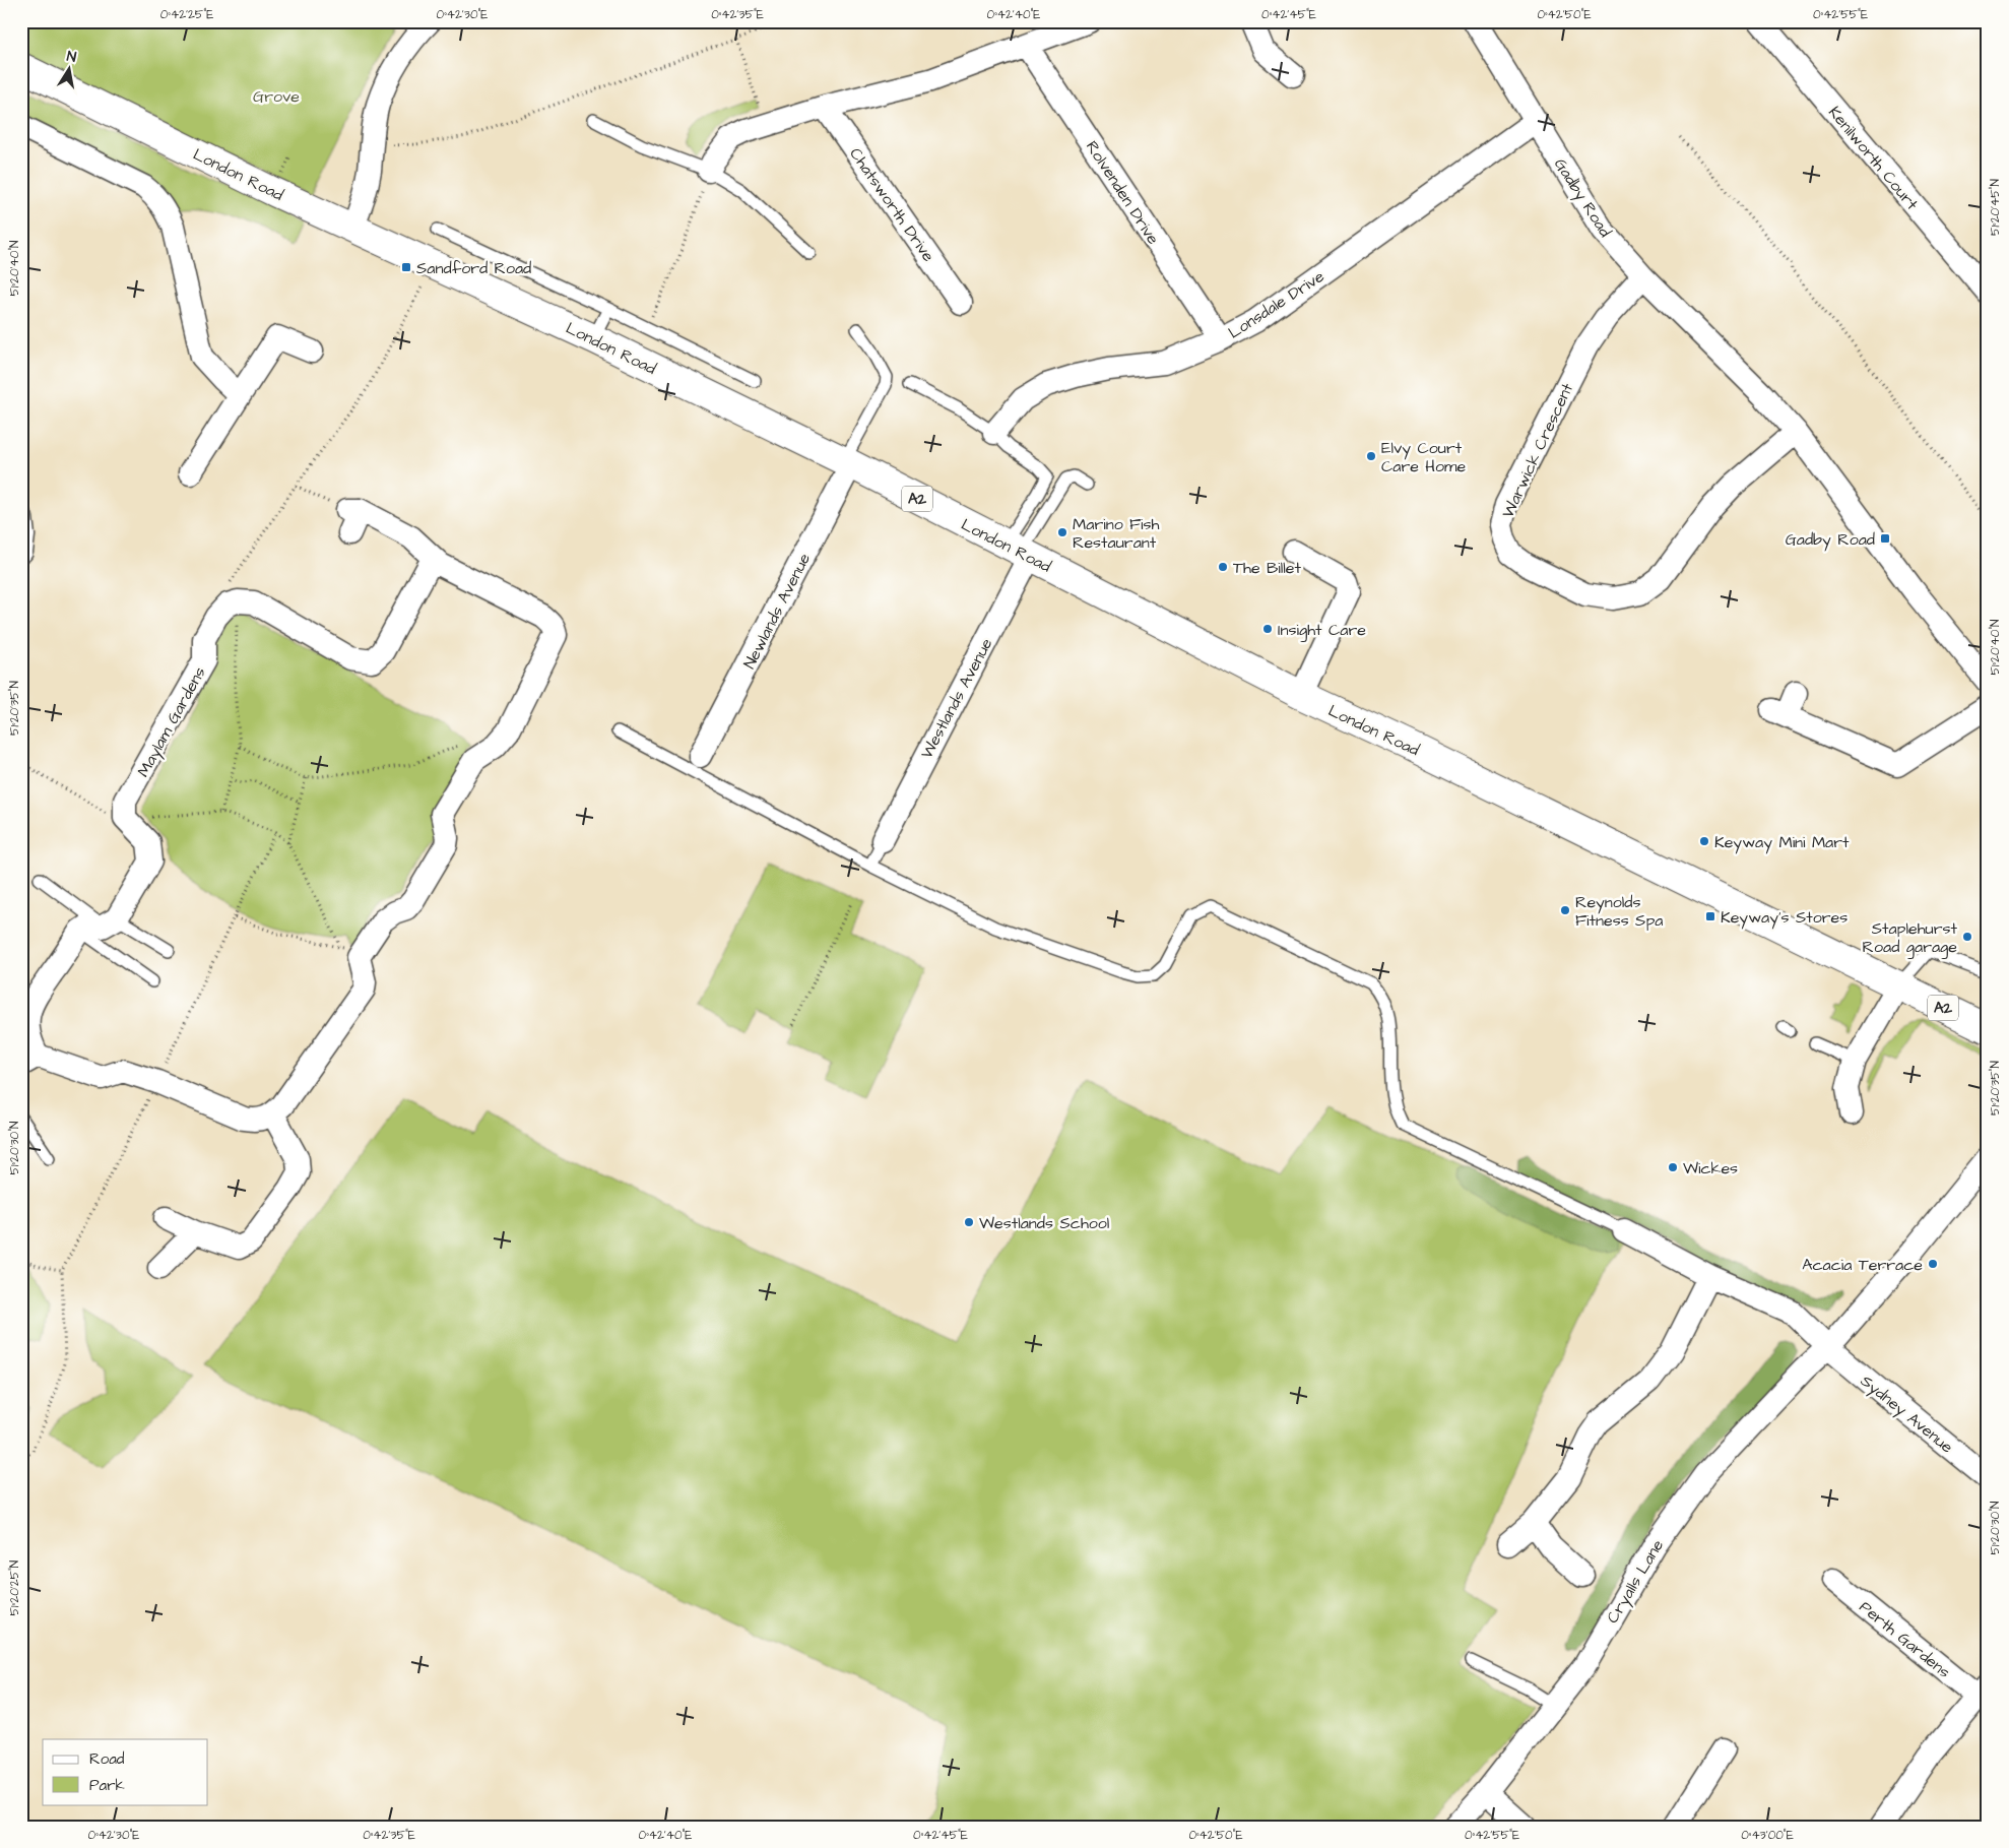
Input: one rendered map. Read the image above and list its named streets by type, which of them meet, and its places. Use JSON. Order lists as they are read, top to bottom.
{
  "streets": {
    "main road": ["London Road", "A2"],
    "street": [
      "Kenilworth Court",
      "Rolvenden Drive",
      "Gadby Road",
      "Chatsworth Drive",
      "Lonsdale Drive",
      "Warwick Crescent",
      "Newlands Avenue",
      "Westlands Avenue",
      "Maylam Gardens",
      "Sydney Avenue",
      "Cryalls Lane",
      "Perth Gardens"
    ]
  },
  "crossings": [
    ["London Road", "Newlands Avenue"],
    ["London Road", "Westlands Avenue"],
    ["Rolvenden Drive", "Lonsdale Drive"],
    ["Gadby Road", "Lonsdale Drive"],
    ["Gadby Road", "Warwick Crescent"],
    ["Sydney Avenue", "Cryalls Lane"]
  ],
  "parks": ["Grove"],
  "places": {
    "transit": ["Sandford Road", "Gadby Road", "Keyway's Stores"],
    "other": [
      "Elvy Court Care Home",
      "Marino Fish Restaurant",
      "The Billet",
      "Insight Care",
      "Keyway Mini Mart",
      "Reynolds Fitness Spa",
      "Staplehurst Road garage",
      "Wickes",
      "Westlands School",
      "Acacia Terrace"
    ]
  },
  "legend": ["Road", "Park"],
  "north": "top",
  "coordinates": [
    "0°42'25\"E",
    "0°42'30\"E",
    "0°42'35\"E",
    "0°42'40\"E",
    "0°42'45\"E",
    "0°42'50\"E",
    "0°42'55\"E",
    "51°20'45\"N",
    "51°20'40\"N",
    "51°20'35\"N",
    "51°20'30\"N",
    "51°20'25\"N",
    "0°43'00\"E"
  ]
}
